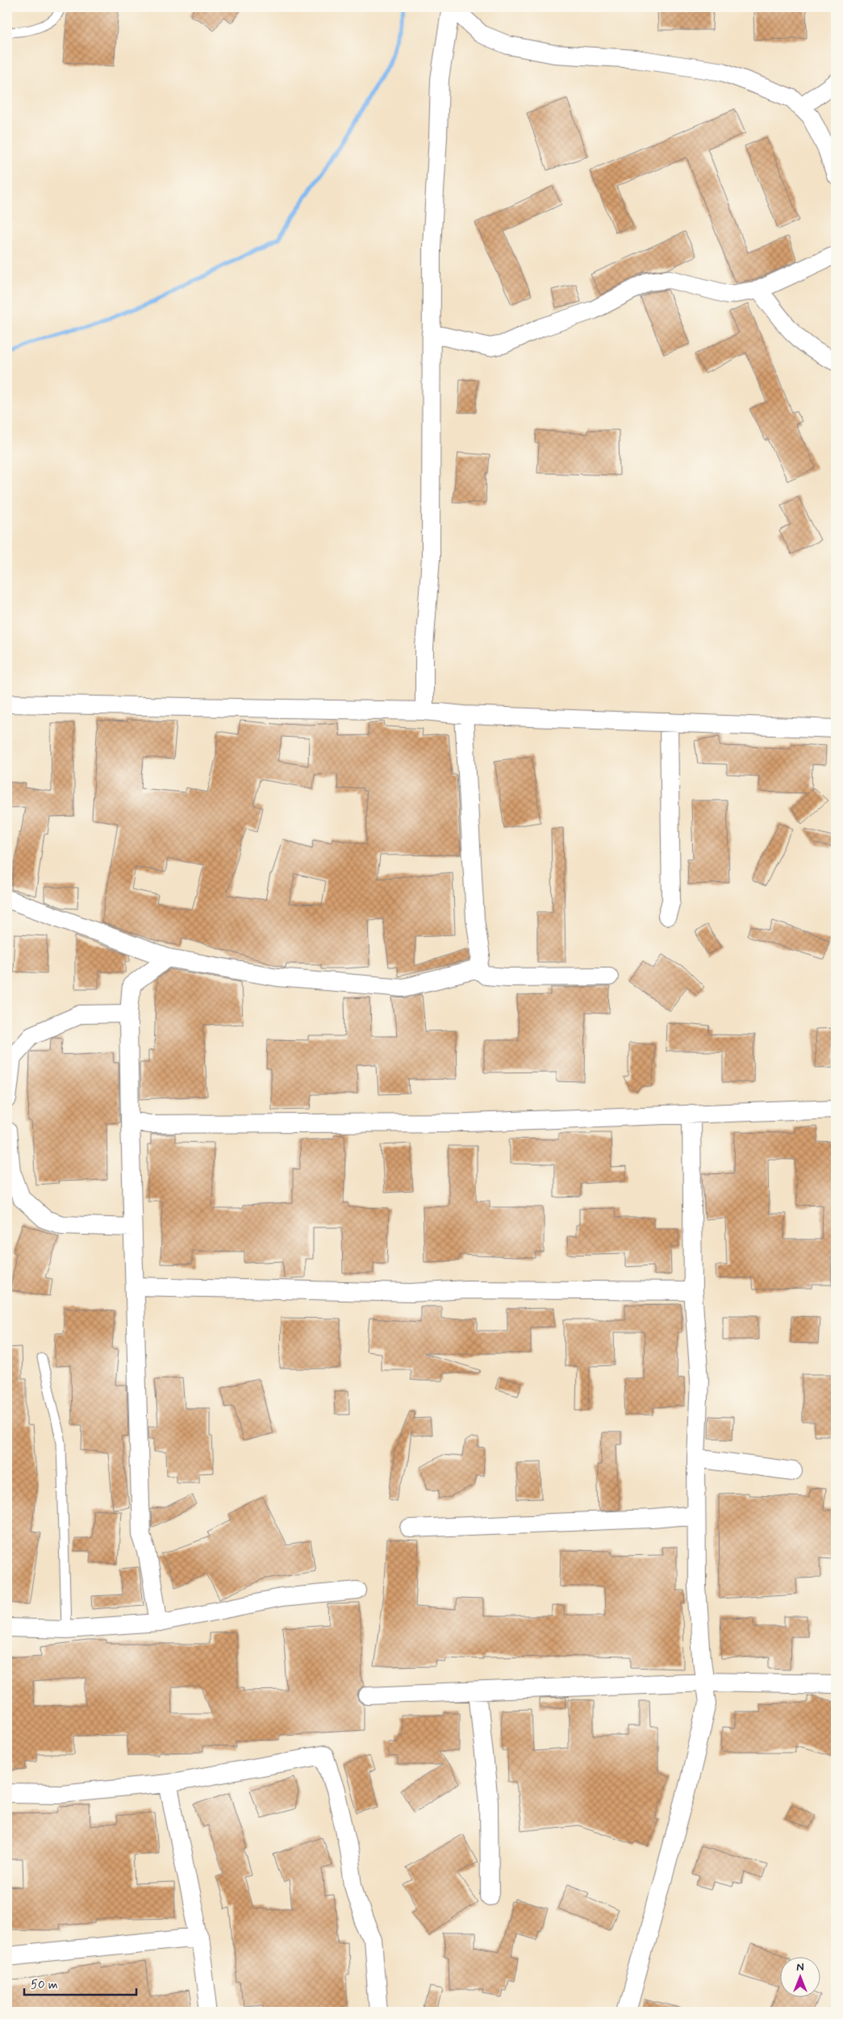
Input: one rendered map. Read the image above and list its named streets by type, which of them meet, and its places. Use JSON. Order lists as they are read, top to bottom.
{
  "scale_bar": "50 m",
  "north": "top"
}
